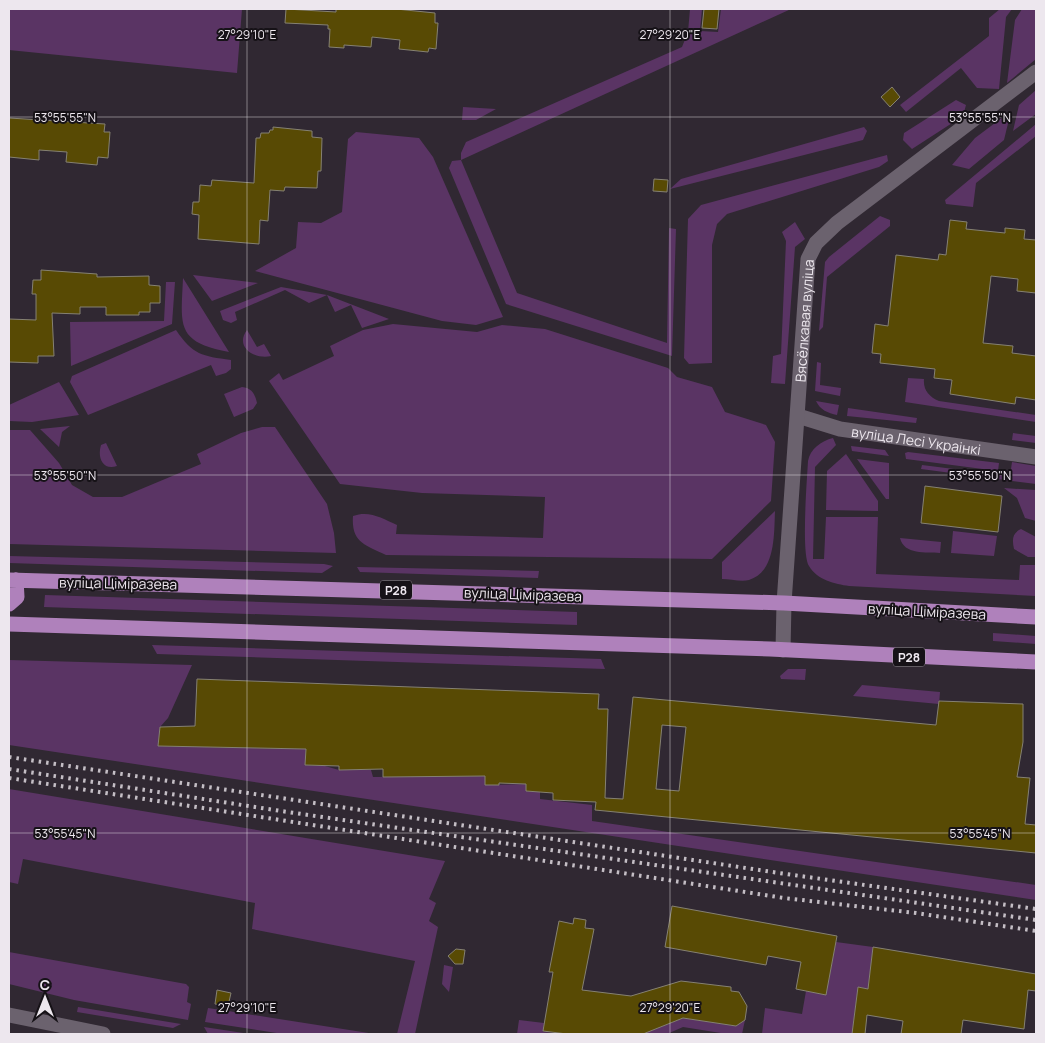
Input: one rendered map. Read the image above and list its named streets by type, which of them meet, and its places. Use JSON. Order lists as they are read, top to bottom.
{
  "streets": {
    "main road": ["вуліца Ціміразева", "Р28"],
    "street": ["Вясёлкавая вуліца", "вуліца Лесі Украінкі"]
  },
  "crossings": [
    ["Вясёлкавая вуліца", "вуліца Лесі Украінкі"],
    ["Вясёлкавая вуліца", "вуліца Ціміразева"],
    ["Вясёлкавая вуліца", "Р28"]
  ],
  "north": "top",
  "coordinates": [
    "27°29'10\"E",
    "27°29'20\"E",
    "53°55'55\"N",
    "53°55'50\"N",
    "53°55'45\"N"
  ]
}
